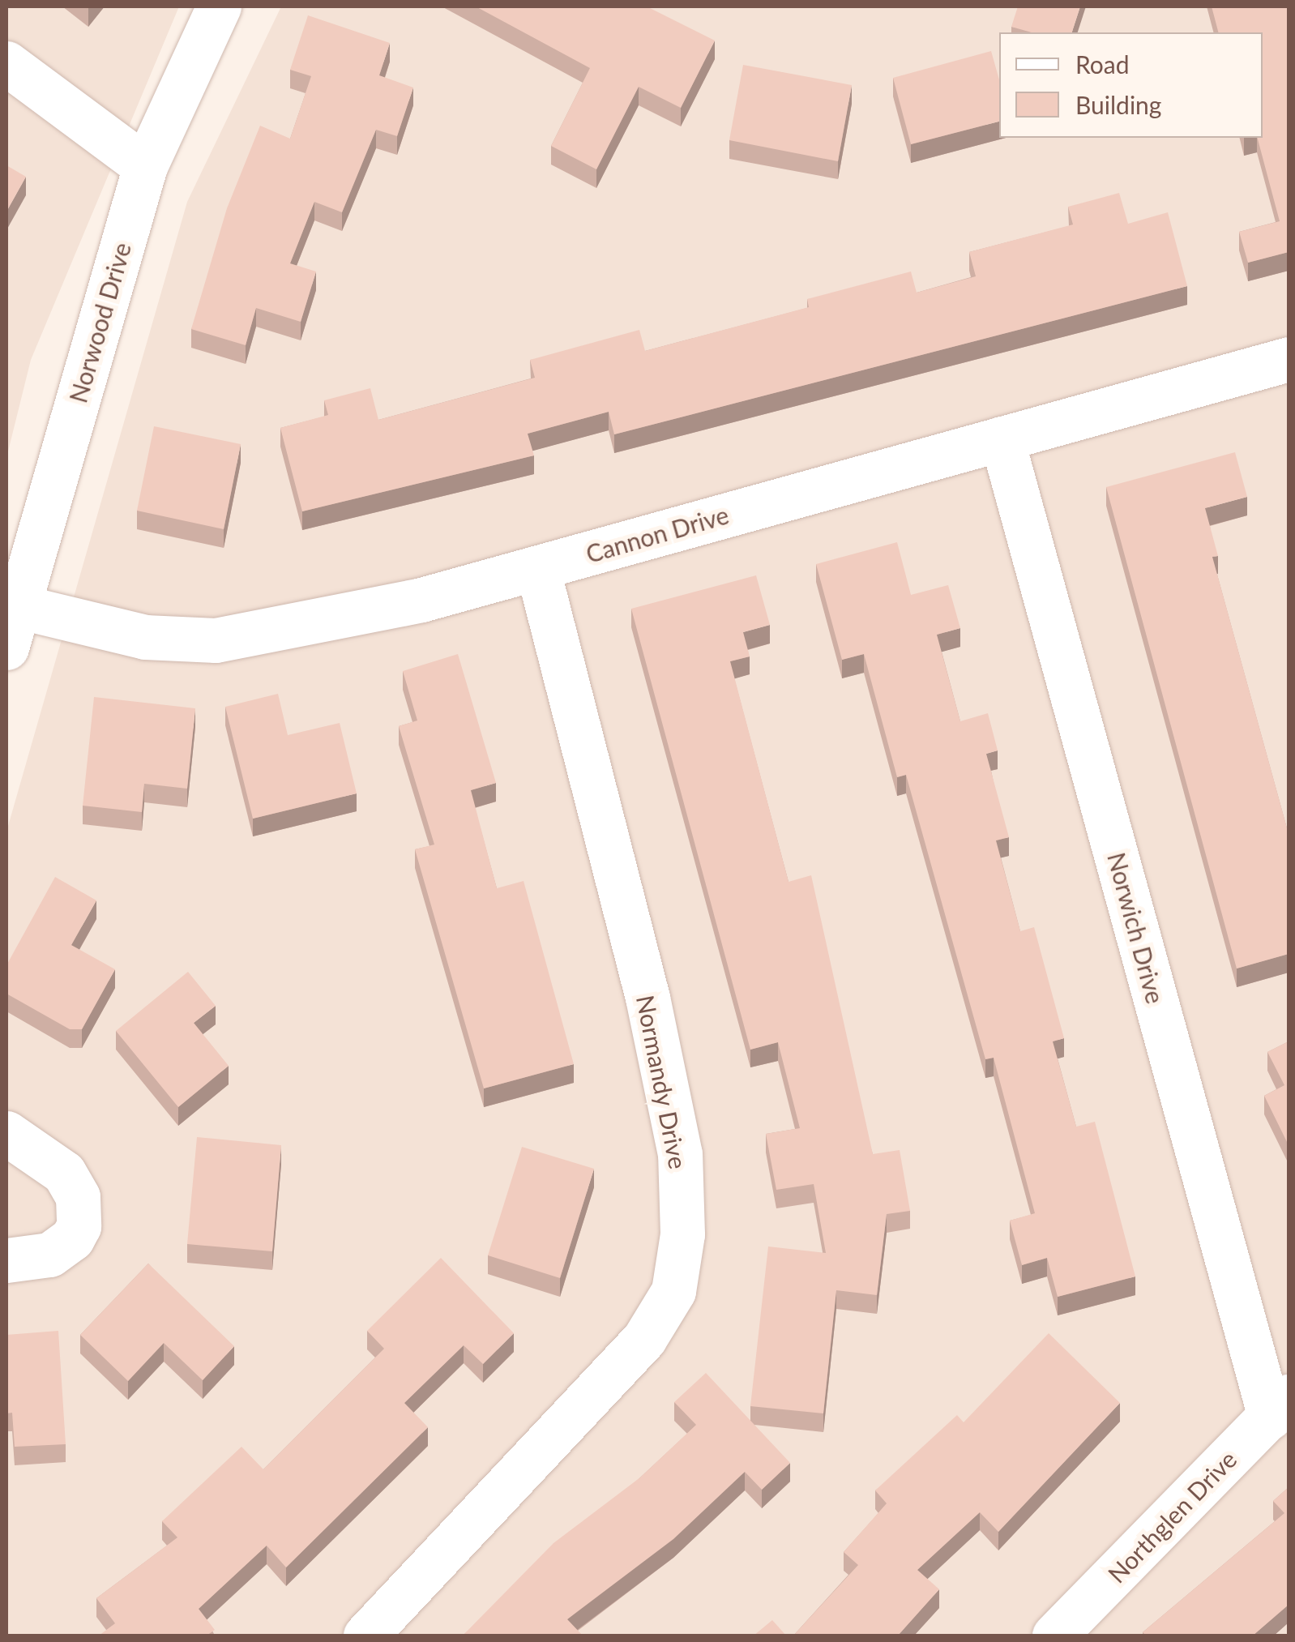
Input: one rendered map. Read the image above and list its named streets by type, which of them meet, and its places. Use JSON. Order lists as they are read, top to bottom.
{
  "streets": {
    "street": [
      "Norwood Drive",
      "Cannon Drive",
      "Norwich Drive",
      "Normandy Drive",
      "Northglen Drive"
    ]
  },
  "crossings": [
    ["Norwood Drive", "Cannon Drive"],
    ["Cannon Drive", "Norwich Drive"],
    ["Cannon Drive", "Normandy Drive"],
    ["Norwich Drive", "Northglen Drive"]
  ],
  "legend": ["Road", "Building"]
}
